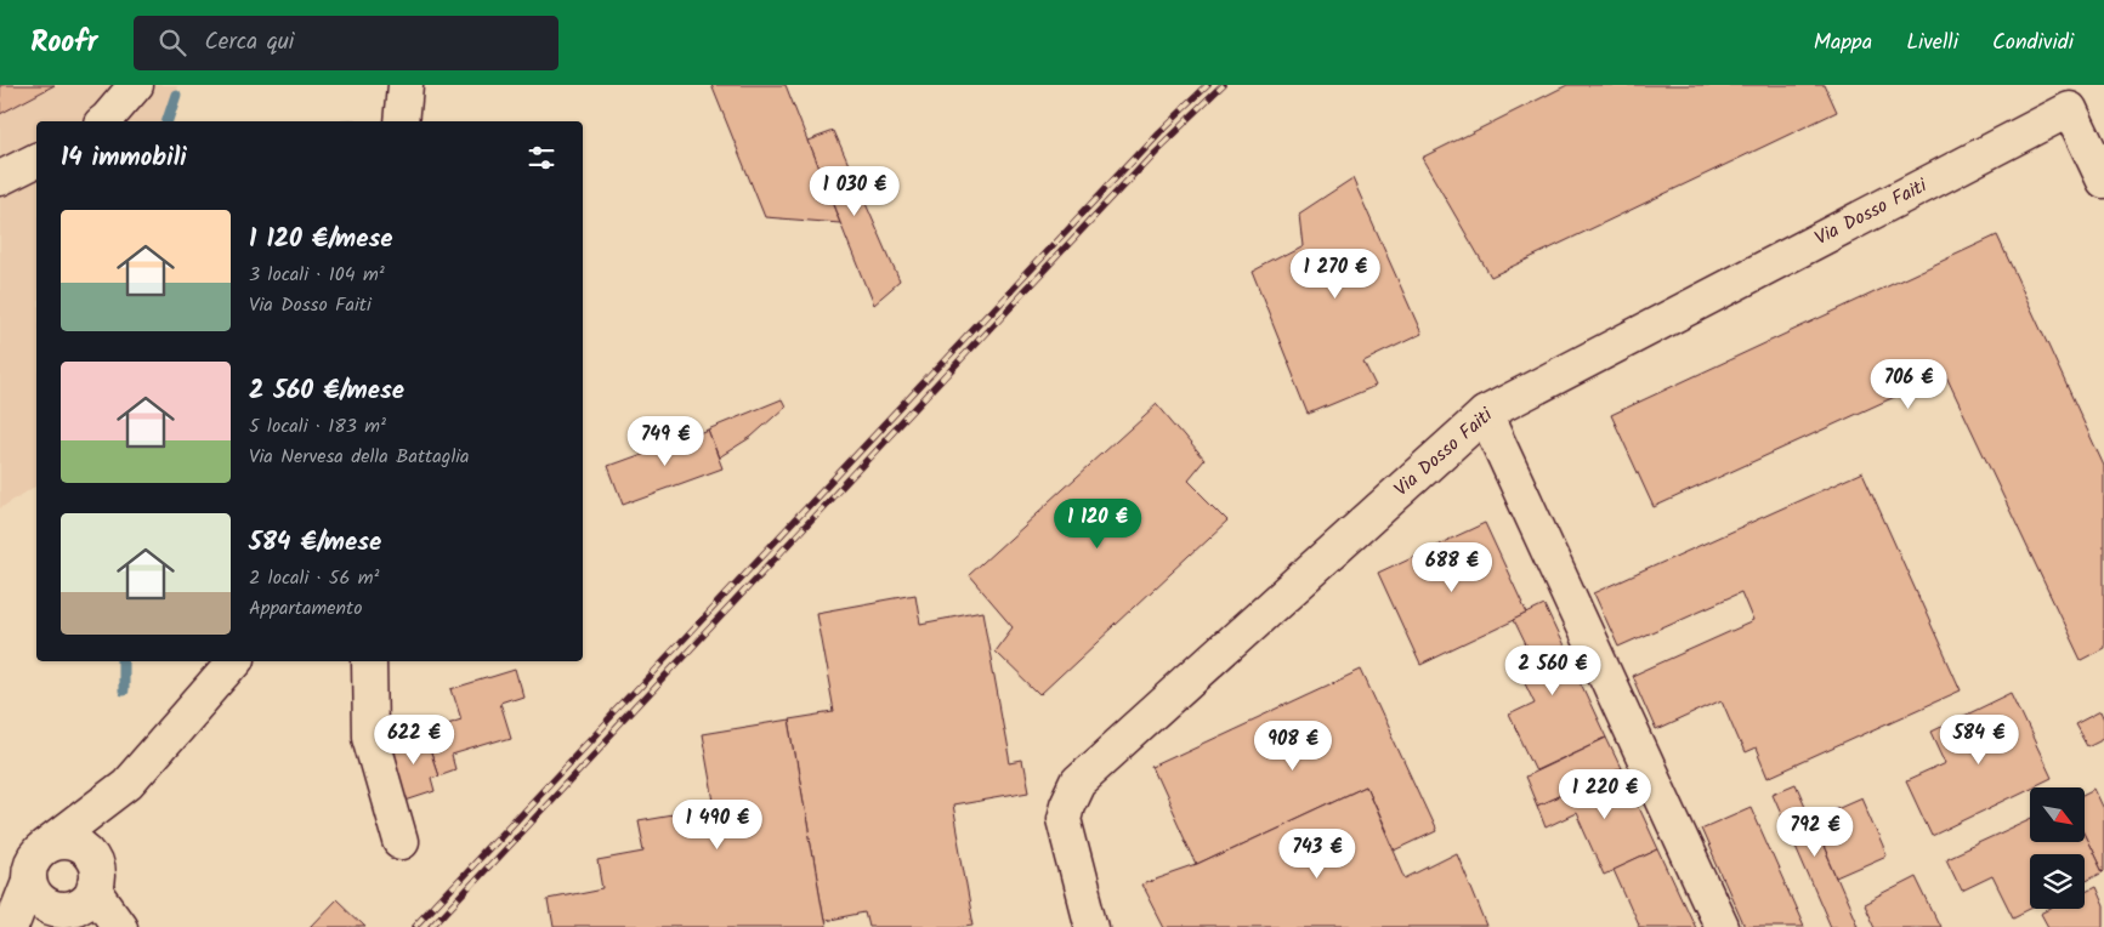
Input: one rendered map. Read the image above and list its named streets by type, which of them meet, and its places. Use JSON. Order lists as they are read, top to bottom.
{
  "streets": {
    "street": ["Via Dosso Faiti"]
  },
  "north": "bottom right",
  "page": {
    "header": "Roofr",
    "search": "Cerca qui",
    "nav": ["Mappa", "Livelli", "Condividi"],
    "heading": "14 immobili",
    "price": [
      "1 030 €",
      "1 270 €",
      "706 €",
      "749 €",
      "1 120 €",
      "688 €",
      "2 560 €",
      "622 €",
      "584 €",
      "908 €",
      "1 220 €",
      "1 490 €",
      "792 €",
      "743 €"
    ],
    "list": [
      {
        "name": "1 120 €/mese",
        "note": "3 locali · 104 m² · Via Dosso Faiti"
      },
      {
        "name": "2 560 €/mese",
        "note": "5 locali · 183 m² · Via Nervesa della Battaglia"
      },
      {
        "name": "584 €/mese",
        "note": "2 locali · 56 m² · Appartamento"
      }
    ]
  }
}
